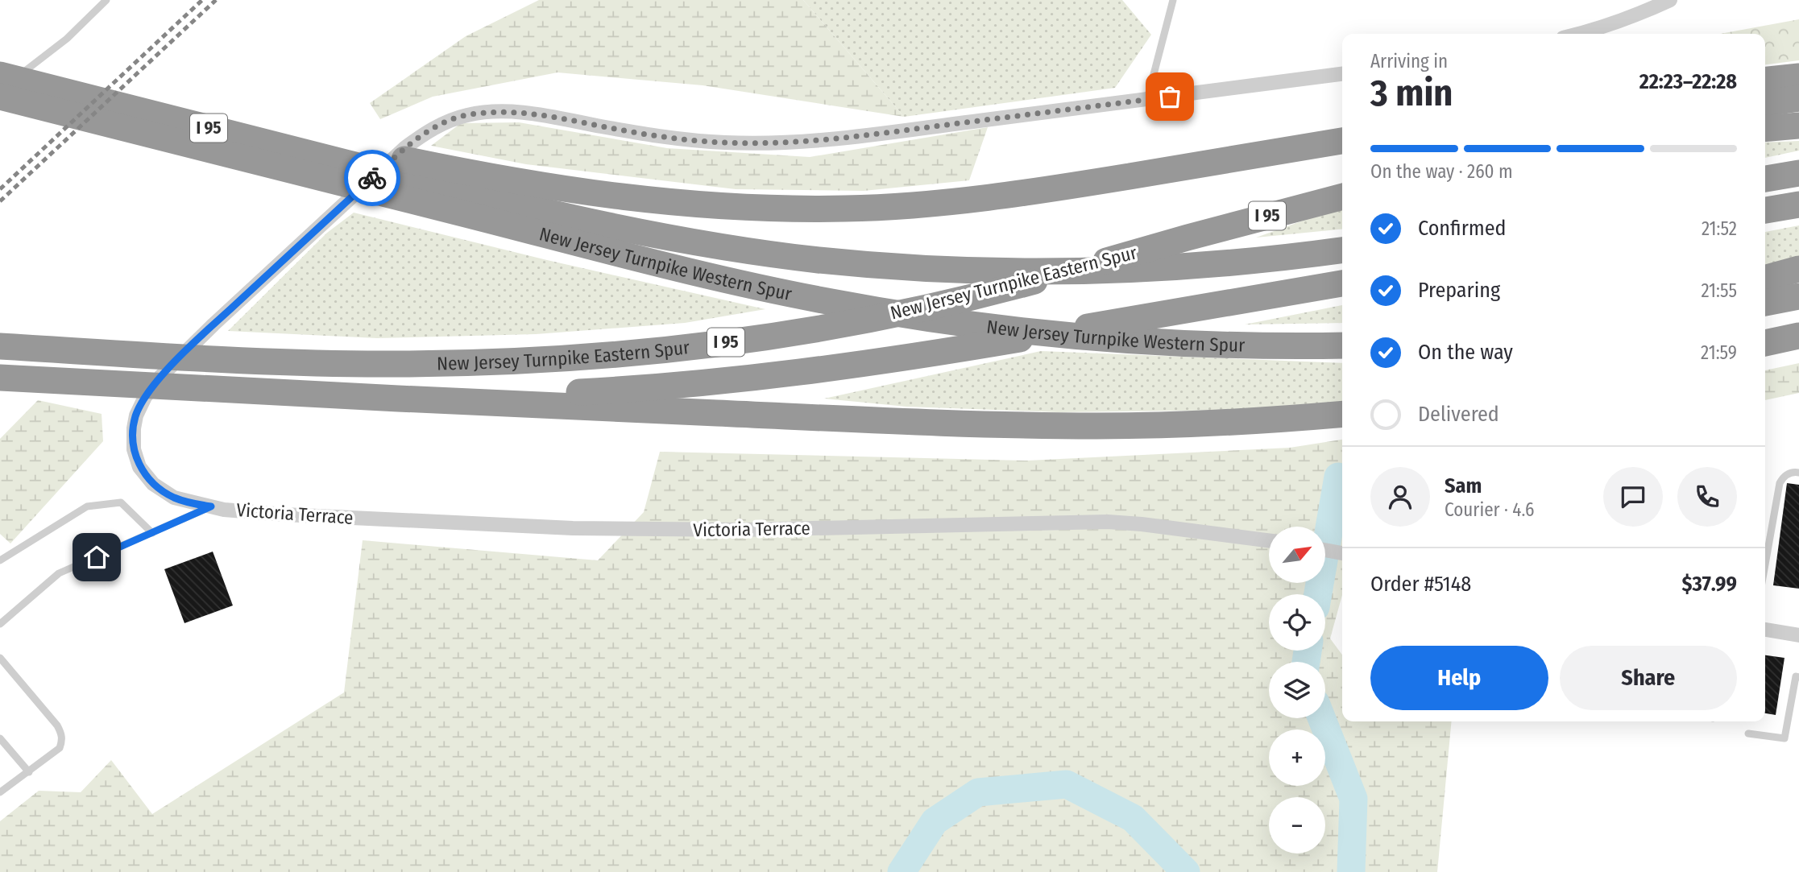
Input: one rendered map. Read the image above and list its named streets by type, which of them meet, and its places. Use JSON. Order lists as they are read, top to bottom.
{
  "streets": {
    "highway": ["I 95", "New Jersey Turnpike Western Spur", "New Jersey Turnpike Eastern Spur"],
    "street": ["Victoria Terrace"]
  },
  "north": "top right",
  "page": {
    "heading": ["3 min", "Arriving in", "22:23–22:28"],
    "panel": [
      "Sam",
      "Courier · 4.6",
      "Order #5148",
      "$37.99"
    ],
    "bar": "On the way · 260 m",
    "list": [
      ["Confirmed", "21:52"],
      ["Preparing", "21:55"],
      ["On the way", "21:59"],
      "Delivered"
    ],
    "map_buttons": ["+", "−"],
    "buttons": ["Help", "Share"]
  }
}
